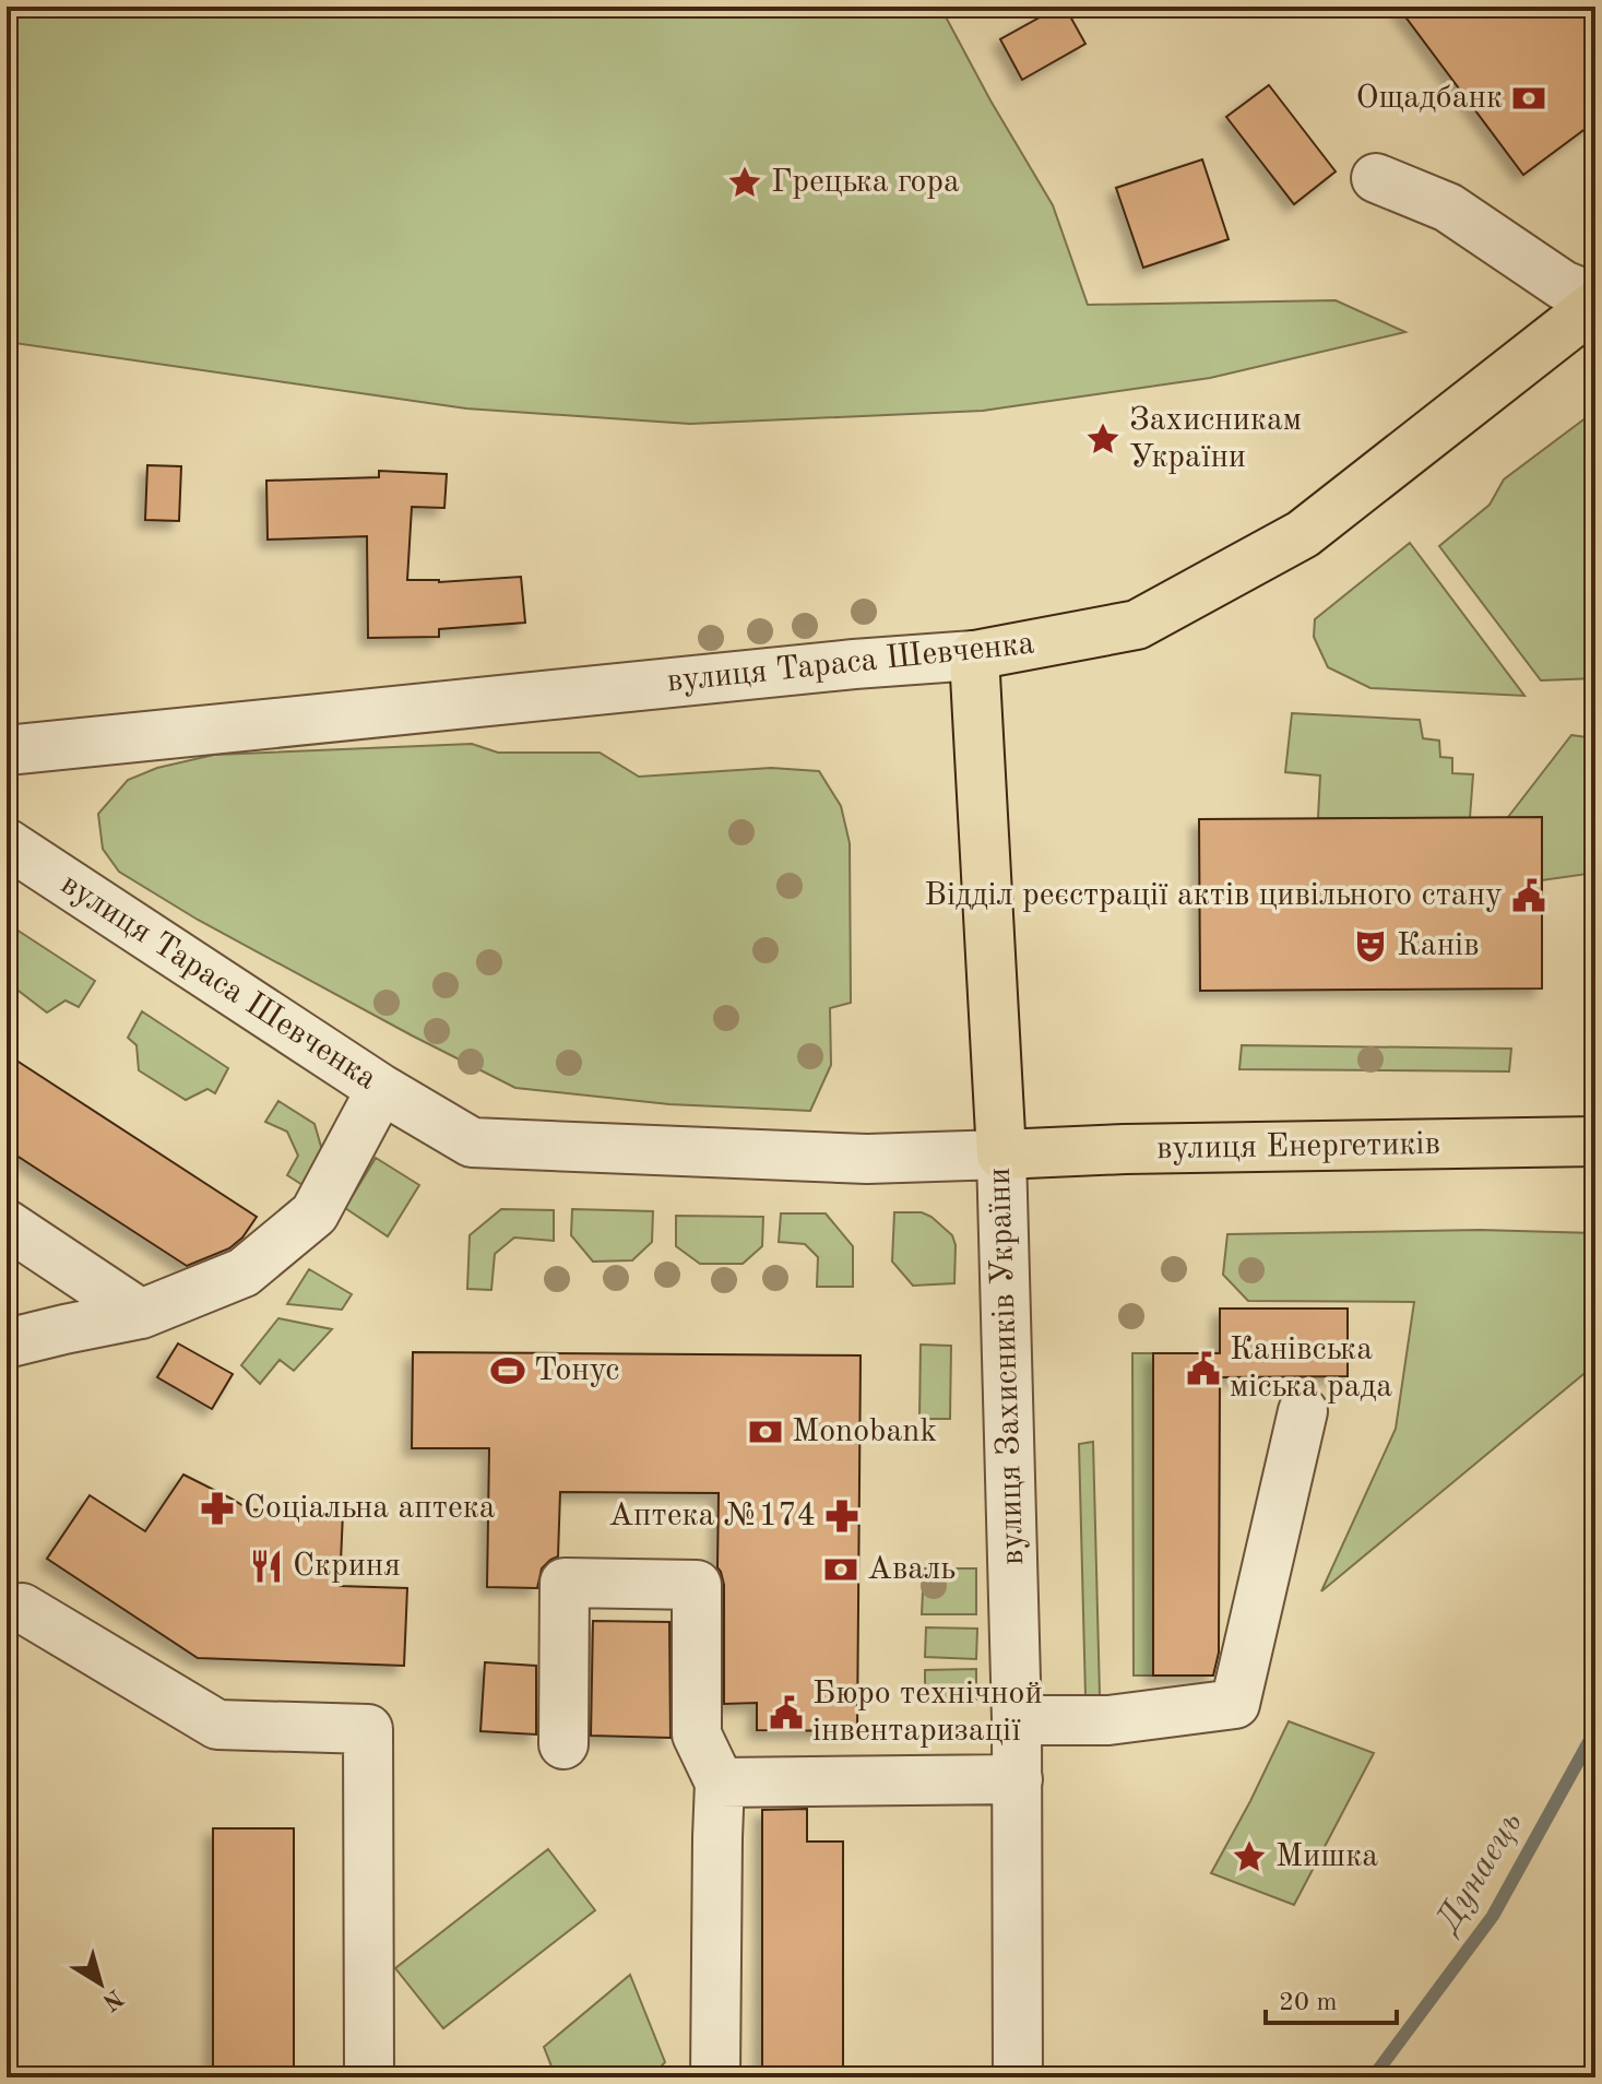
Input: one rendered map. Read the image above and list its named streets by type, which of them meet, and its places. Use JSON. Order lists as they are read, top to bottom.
{
  "streets": {
    "main road": ["вулиця Тараса Шевченка", "вулиця Енергетиків", "вулиця Захисників України"]
  },
  "crossings": [
    ["вулиця Тараса Шевченка", "вулиця Енергетиків"],
    ["вулиця Тараса Шевченка", "вулиця Захисників України"],
    ["вулиця Енергетиків", "вулиця Захисників України"]
  ],
  "water": ["Дунаець"],
  "places": {
    "bank": ["Ощадбанк", "Monobank", "Аваль"],
    "place": ["Грецька гора", "Захисникам України", "Мишка"],
    "public building": ["Відділ реєстрації актів цивільного стану", "Канівська міська рада", "Бюро технічной інвентаризації"],
    "theatre": ["Канів"],
    "sports": ["Тонус"],
    "pharmacy": ["Соціальна аптека", "Аптека №174"],
    "restaurant": ["Скриня"]
  },
  "scale_bar": "20 m",
  "north": "bottom right"
}
